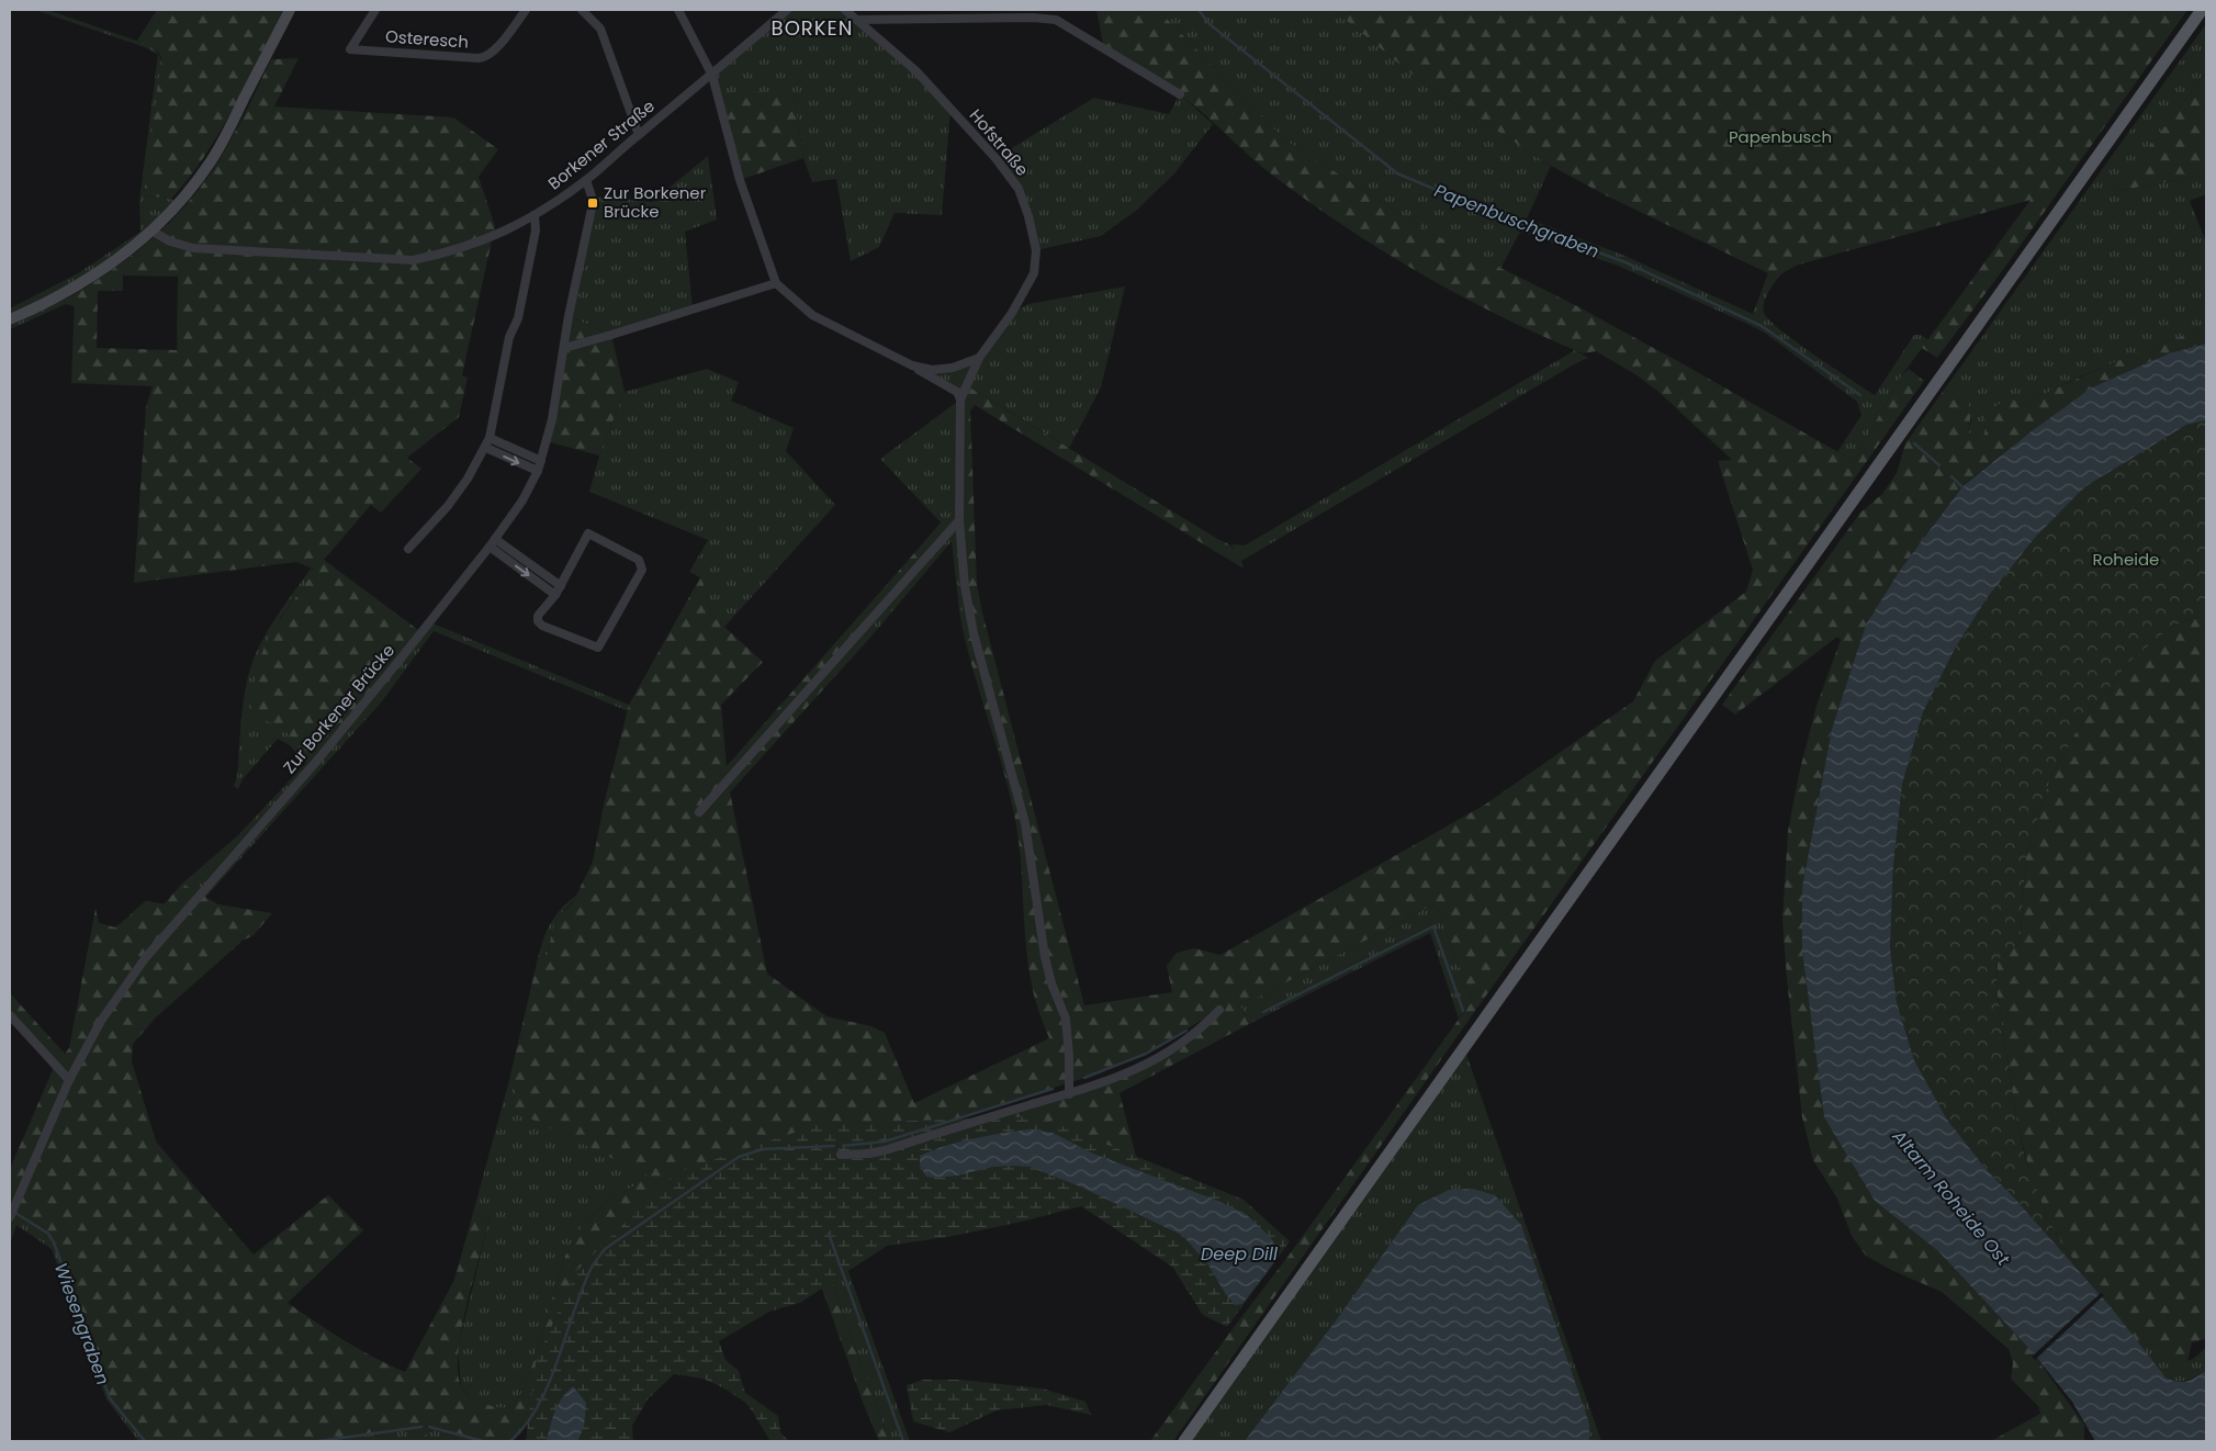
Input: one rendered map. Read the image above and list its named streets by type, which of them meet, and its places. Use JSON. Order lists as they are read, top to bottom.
{
  "streets": {
    "street": [
      "Osteresch",
      "Hofstraße",
      "Borkener Straße",
      "Zur Borkener Brücke"
    ]
  },
  "crossings": [
    ["Borkener Straße", "Zur Borkener Brücke"]
  ],
  "districts": ["BORKEN"],
  "water": [
    "Papenbuschgraben",
    "Altarm Roheide Ost",
    "Deep Dill",
    "Wiesengraben"
  ],
  "parks": ["Papenbusch", "Roheide"],
  "places": {
    "transit": ["Zur Borkener Brücke"]
  }
}
